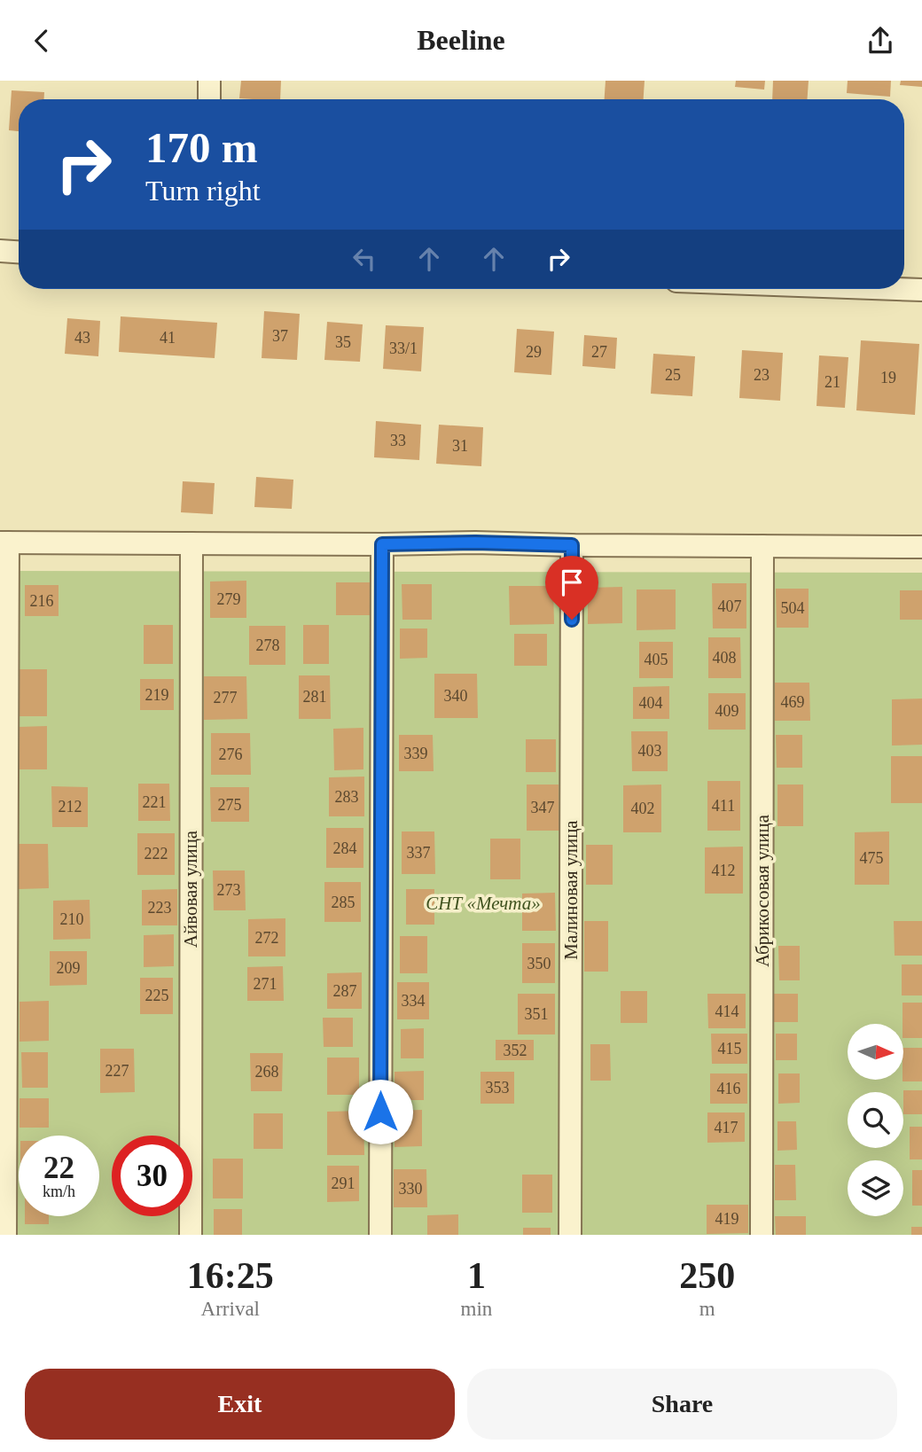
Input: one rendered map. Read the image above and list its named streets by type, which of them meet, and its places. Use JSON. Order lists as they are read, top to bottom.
{
  "streets": {
    "street": ["Айвовая улица", "Малиновая улица", "Абрикосовая улица"]
  },
  "parks": ["СНТ «Мечта»"],
  "house_numbers": [
    "37",
    "43",
    "41",
    "35",
    "33/1",
    "29",
    "27",
    "25",
    "23",
    "19",
    "21",
    "33",
    "31",
    "279",
    "216",
    "407",
    "504",
    "278",
    "408",
    "405",
    "219",
    "340",
    "281",
    "277",
    "469",
    "404",
    "409",
    "403",
    "339",
    "276",
    "283",
    "221",
    "275",
    "411",
    "212",
    "347",
    "402",
    "284",
    "337",
    "222",
    "475",
    "412",
    "273",
    "285",
    "223",
    "210",
    "272",
    "350",
    "209",
    "271",
    "287",
    "225",
    "334",
    "414",
    "351",
    "415",
    "352",
    "227",
    "268",
    "353",
    "416",
    "417",
    "291",
    "330",
    "419"
  ],
  "north": "right",
  "page": {
    "header": "Beeline",
    "turn": ["170 m", "Turn right"],
    "speed": "22 km/h",
    "limit": "30",
    "eta": [
      "16:25",
      "Arrival",
      "1",
      "min",
      "250",
      "m"
    ],
    "buttons": ["Exit", "Share"]
  }
}
